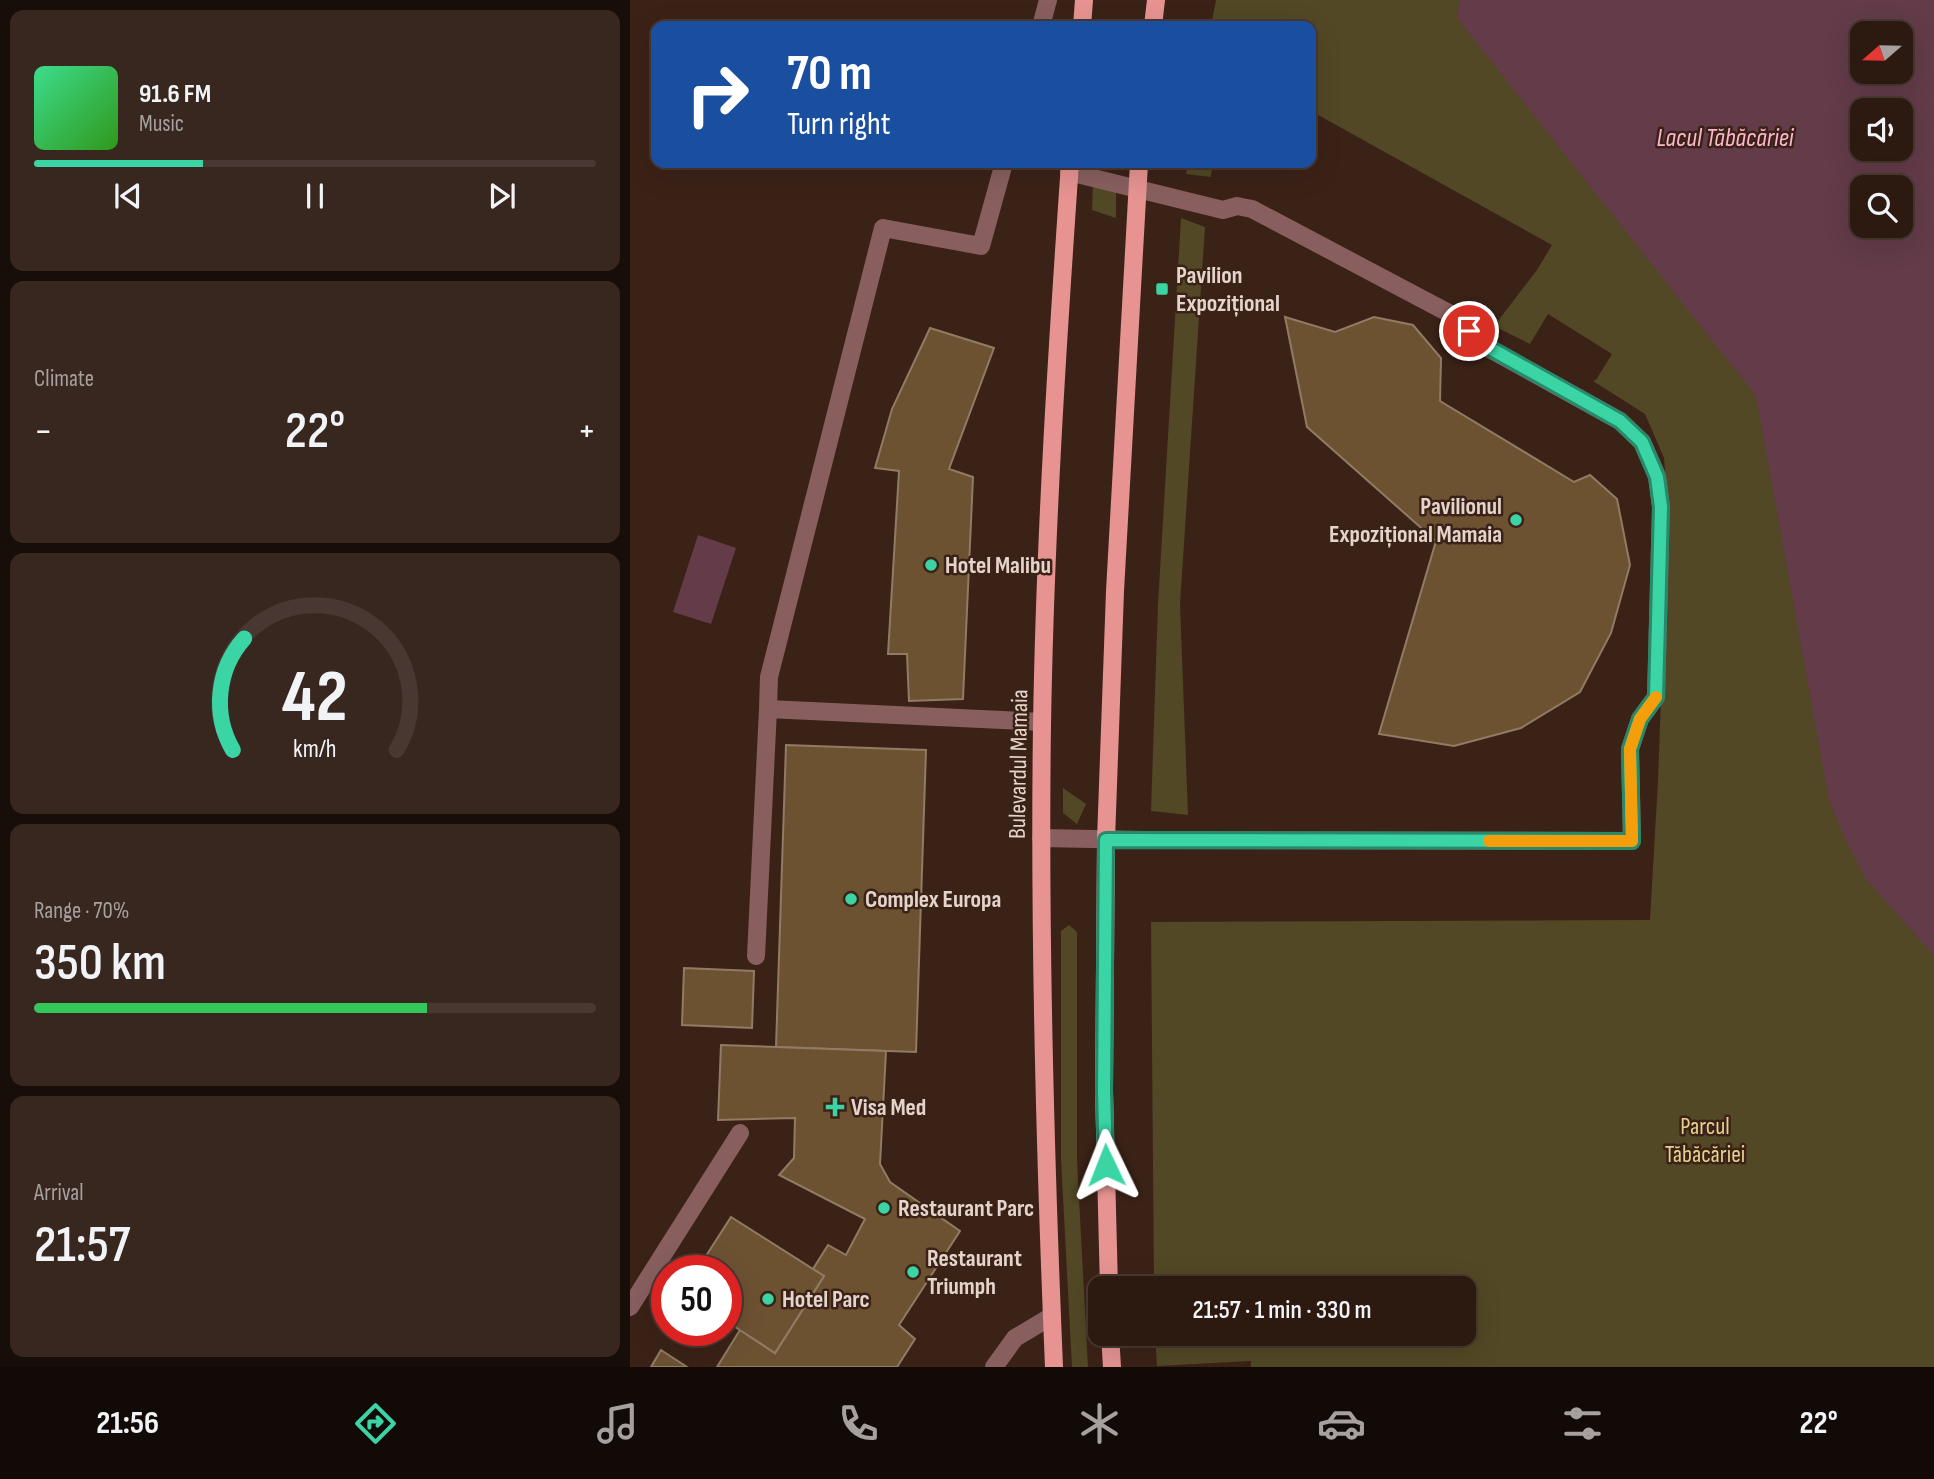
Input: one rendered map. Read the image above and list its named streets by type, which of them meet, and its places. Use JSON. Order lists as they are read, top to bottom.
{
  "streets": {
    "main road": ["Bulevardul Mamaia"]
  },
  "water": ["Lacul Tăbăcăriei"],
  "parks": ["Parcul Tăbăcăriei"],
  "places": {
    "transit": ["Pavilion Expozițional"],
    "other": [
      "Pavilionul Expozițional Mamaia",
      "Hotel Malibu",
      "Complex Europa",
      "Restaurant Parc",
      "Restaurant Triumph",
      "Hotel Parc"
    ],
    "health": ["Visa Med"]
  },
  "north": "left",
  "page": {
    "turn": ["70 m", "Turn right"],
    "song": ["91.6 FM", "Music"],
    "tile": [
      "Climate",
      ["Range · 70%", "350 km"],
      ["Arrival", "21:57"]
    ],
    "heat": ["−", "22°", "+"],
    "limit": "50",
    "trip": "21:57 · 1 min · 330 m",
    "tabs": ["21:56", "22°"],
    "gauge": ["42", "km/h"]
  }
}
